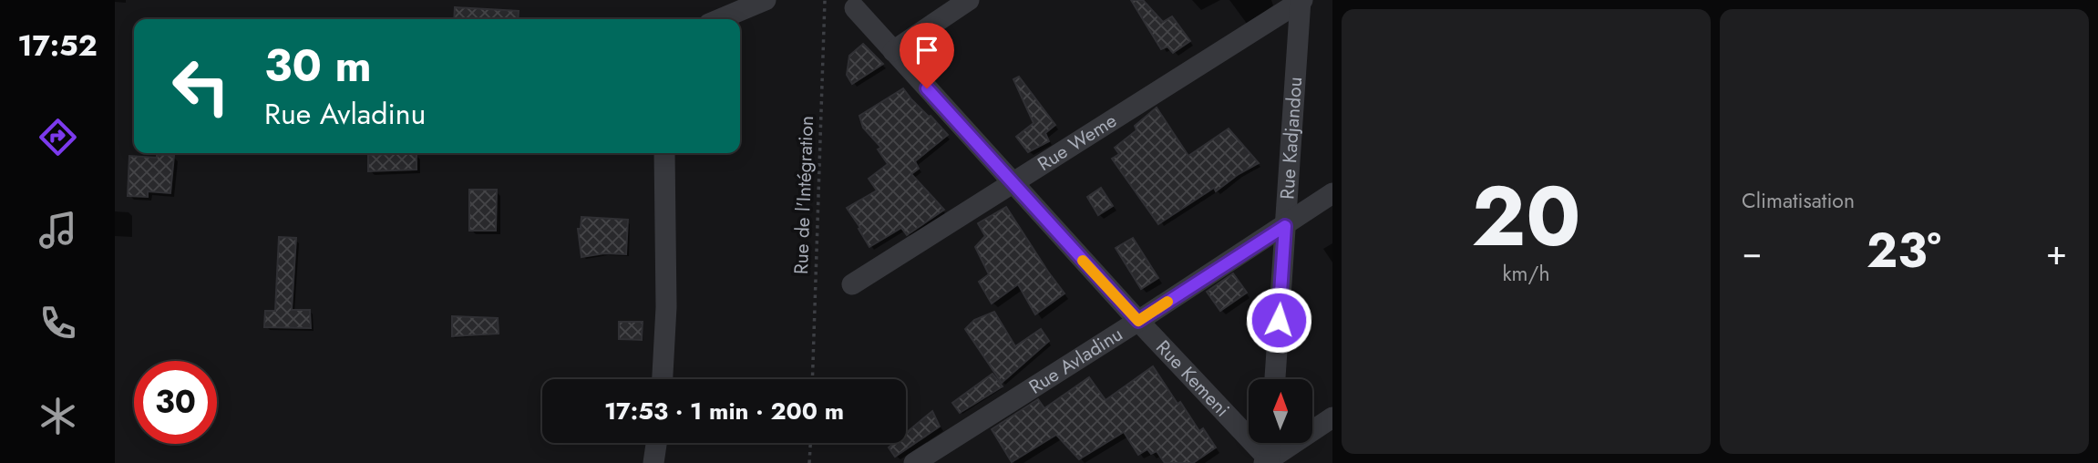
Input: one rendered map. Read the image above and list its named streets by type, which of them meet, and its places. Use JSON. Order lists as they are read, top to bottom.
{
  "streets": {
    "street": [
      "Rue Kadjandou",
      "Rue Weme",
      "Rue Avladinu",
      "Rue Kemeni"
    ],
    "path": ["Rue de l'Intégration"]
  },
  "crossings": [
    ["Rue Kadjandou", "Rue Weme"],
    ["Rue Kadjandou", "Rue Avladinu"],
    ["Rue Weme", "Rue Kemeni"],
    ["Rue Avladinu", "Rue Kemeni"]
  ],
  "north": "top",
  "page": {
    "tabs": "17:52",
    "tile": [
      ["20", "km/h"],
      "Climatisation"
    ],
    "turn": ["30 m", "Rue Avladinu"],
    "heat": ["−", "23°", "+"],
    "limit": "30",
    "trip": "17:53 · 1 min · 200 m"
  }
}
